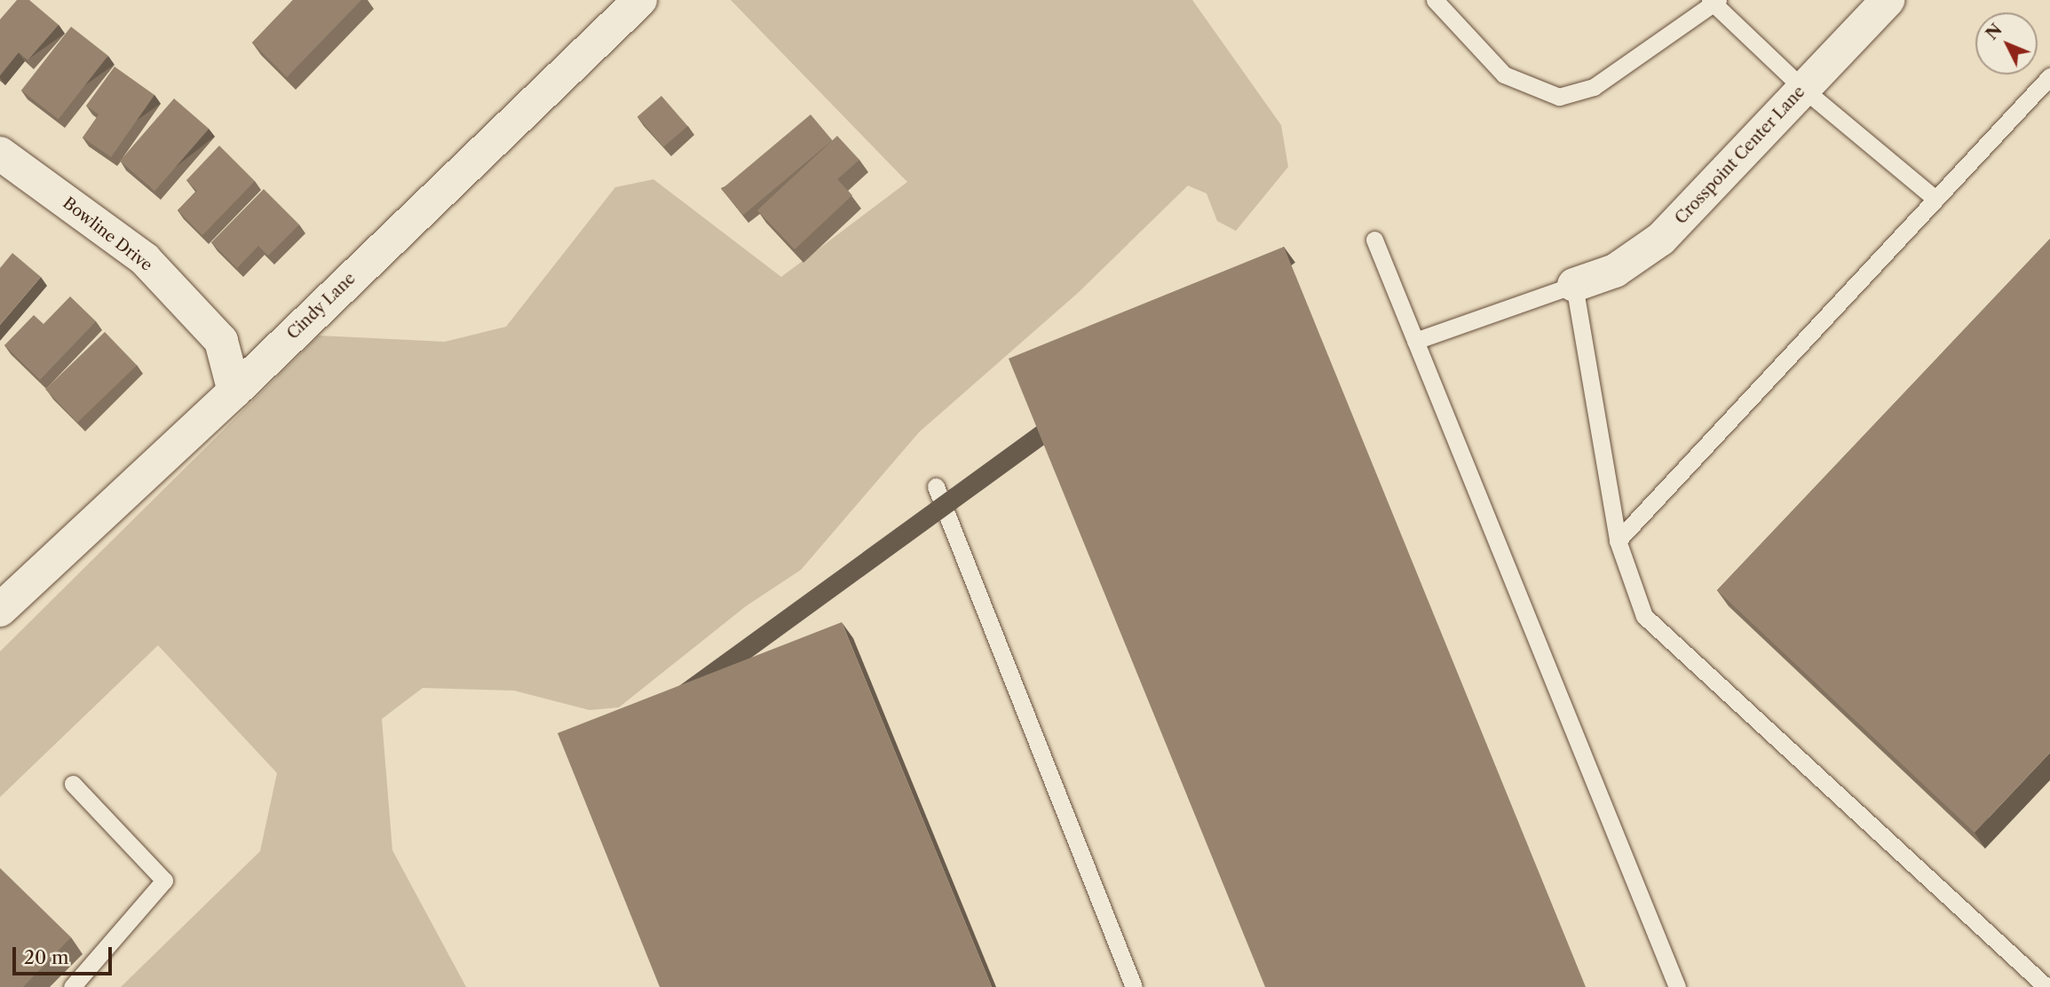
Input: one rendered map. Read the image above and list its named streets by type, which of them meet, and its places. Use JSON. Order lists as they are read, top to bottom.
{
  "streets": {
    "main road": ["Crosspoint Center Lane", "Bowline Drive", "Cindy Lane"]
  },
  "crossings": [
    ["Bowline Drive", "Cindy Lane"]
  ],
  "scale_bar": "20 m",
  "north": "top left"
}
